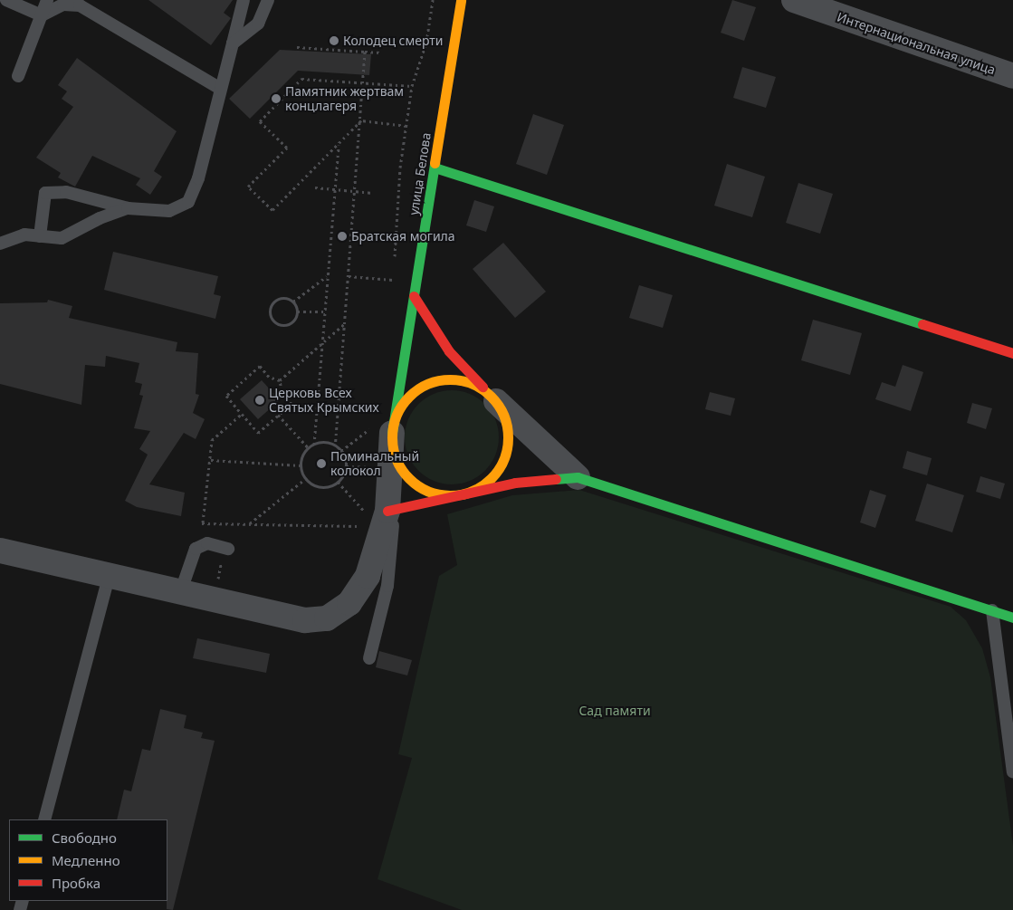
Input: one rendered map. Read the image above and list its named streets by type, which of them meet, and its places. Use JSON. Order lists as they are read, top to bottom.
{
  "streets": {
    "street": ["Интернациональная улица", "улица Белова"]
  },
  "parks": ["Сад памяти"],
  "places": [
    "Колодец смерти",
    "Памятник жертвам концлагеря",
    "Братская могила",
    "Церковь Всех Святых Крымских",
    "Поминальный колокол"
  ],
  "legend": ["Свободно", "Медленно", "Пробка"]
}
